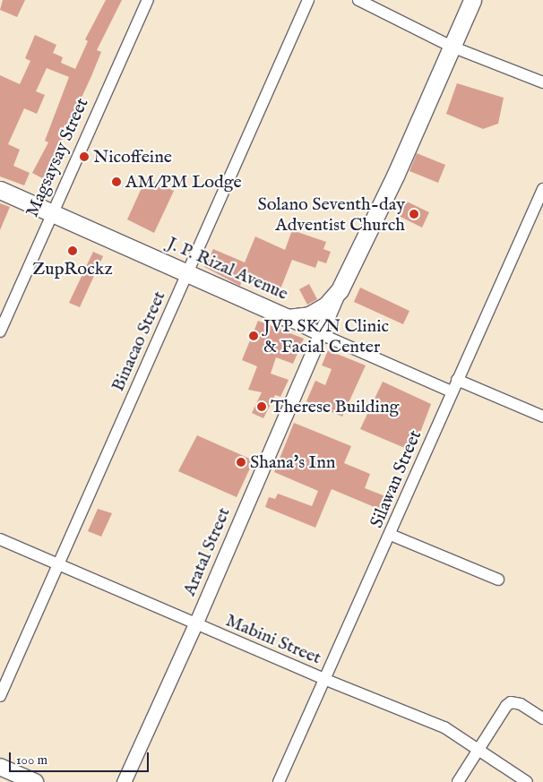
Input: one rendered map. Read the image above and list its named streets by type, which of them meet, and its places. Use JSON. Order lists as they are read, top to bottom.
{
  "streets": {
    "main road": ["J. P. Rizal Avenue"],
    "street": [
      "Magsaysay Street",
      "Binacao Street",
      "Silawan Street",
      "Aratal Street",
      "Mabini Street"
    ]
  },
  "crossings": [
    ["Magsaysay Street", "J. P. Rizal Avenue"],
    ["J. P. Rizal Avenue", "Binacao Street"],
    ["J. P. Rizal Avenue", "Aratal Street"],
    ["Binacao Street", "Mabini Street"],
    ["Silawan Street", "Mabini Street"],
    ["Aratal Street", "Mabini Street"]
  ],
  "places": [
    "Nicoffeine",
    "AM/PM Lodge",
    "Solano Seventh-day Adventist Church",
    "ZupRockz",
    "JVP SK/N Clinic & Facial Center",
    "Therese Building",
    "Shana's Inn"
  ],
  "scale_bar": "100 m"
}
